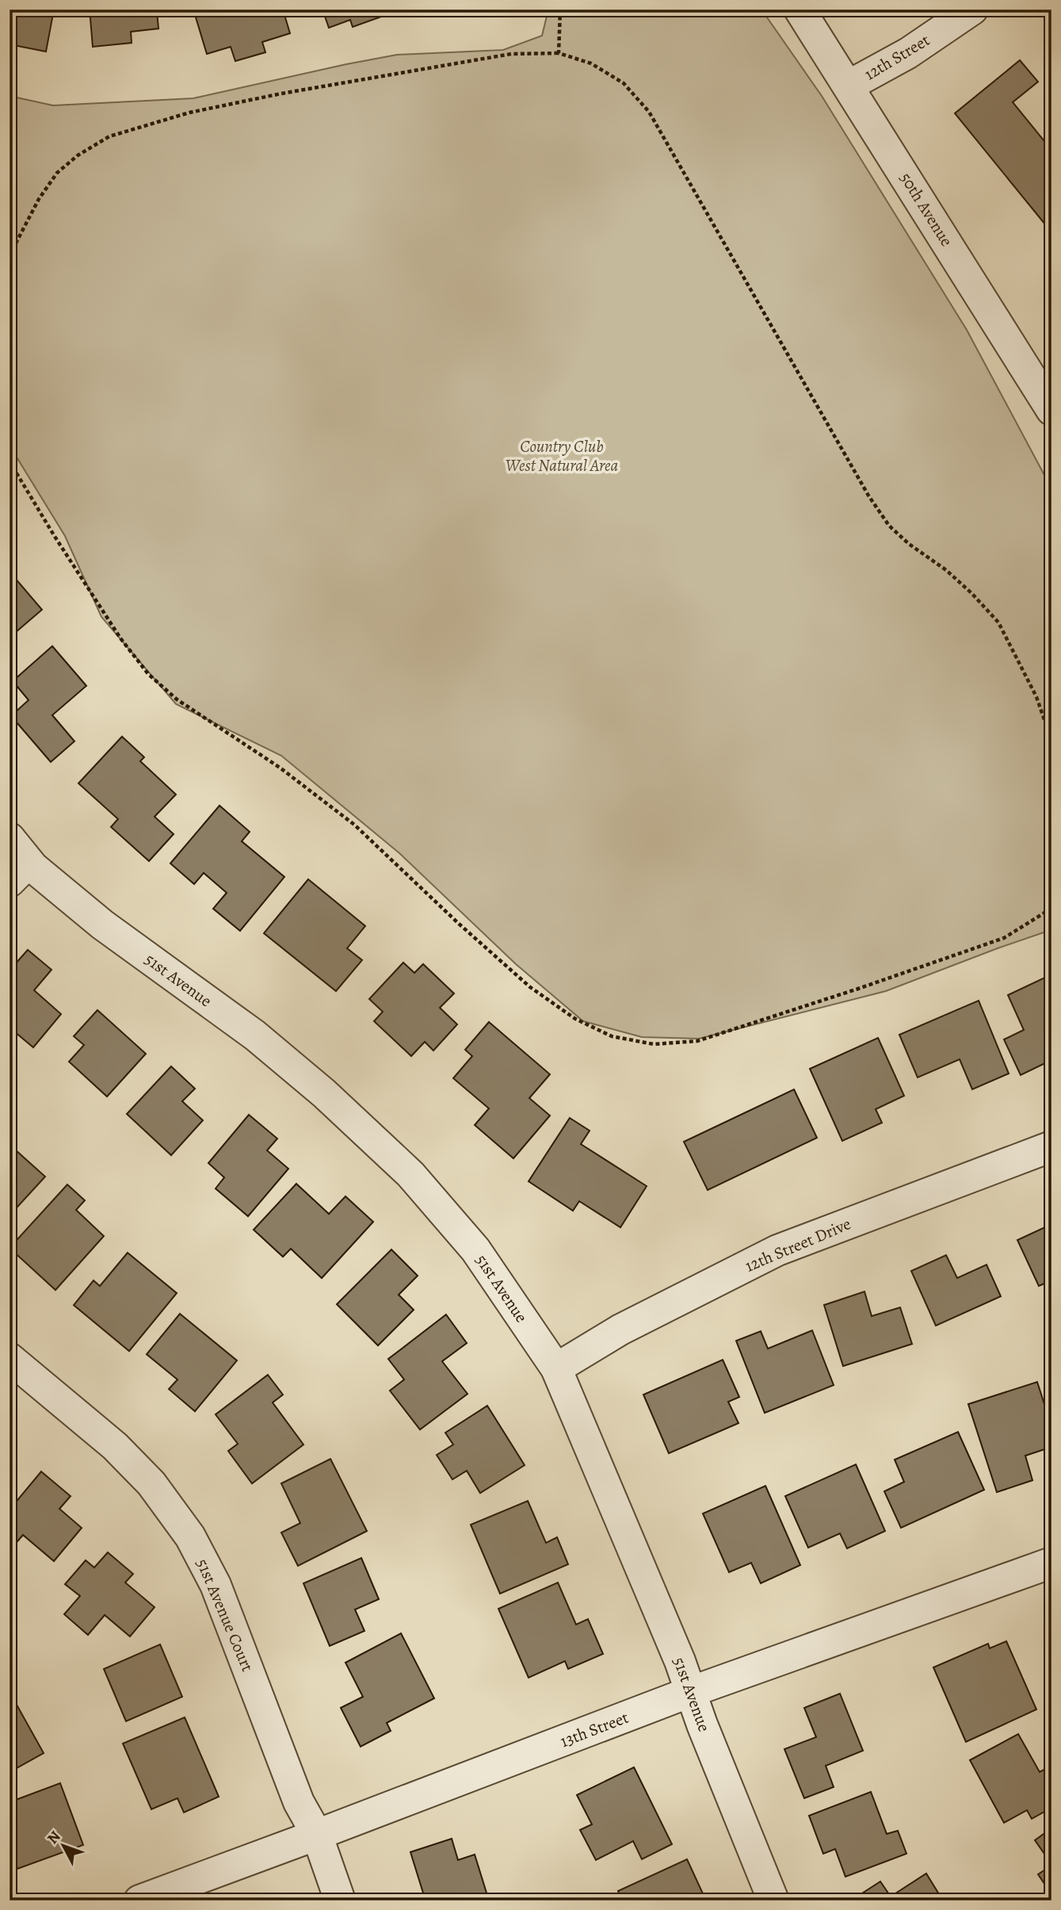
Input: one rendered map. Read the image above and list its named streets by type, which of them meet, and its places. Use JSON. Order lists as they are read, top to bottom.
{
  "streets": {
    "street": [
      "12th Street",
      "50th Avenue",
      "51st Avenue",
      "12th Street Drive",
      "51st Avenue Court",
      "13th Street"
    ]
  },
  "crossings": [
    ["12th Street", "50th Avenue"],
    ["51st Avenue", "12th Street Drive"],
    ["51st Avenue", "13th Street"],
    ["51st Avenue Court", "13th Street"]
  ],
  "parks": ["Country Club West Natural Area"],
  "north": "top left"
}
